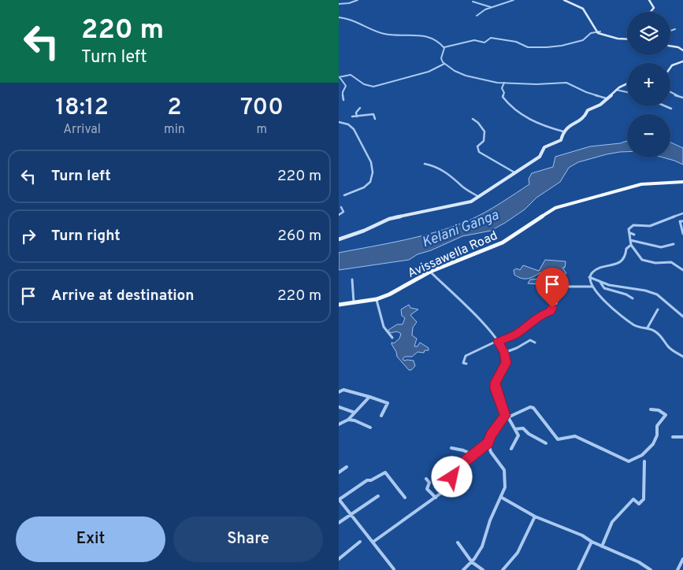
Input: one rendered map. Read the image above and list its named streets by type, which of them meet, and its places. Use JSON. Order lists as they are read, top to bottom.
{
  "streets": {
    "main road": ["Avissawella Road"]
  },
  "water": ["Kelani Ganga"],
  "page": {
    "turn": ["220 m", "Turn left"],
    "map_buttons": ["+", "−"],
    "eta": [
      "18:12",
      "Arrival",
      "2",
      "min",
      "700",
      "m"
    ],
    "list": [
      {
        "name": "Turn left",
        "value": "220 m"
      },
      {
        "name": "Turn right",
        "value": "260 m"
      },
      {
        "name": "Arrive at destination",
        "value": "220 m"
      }
    ],
    "buttons": ["Exit", "Share"]
  }
}
